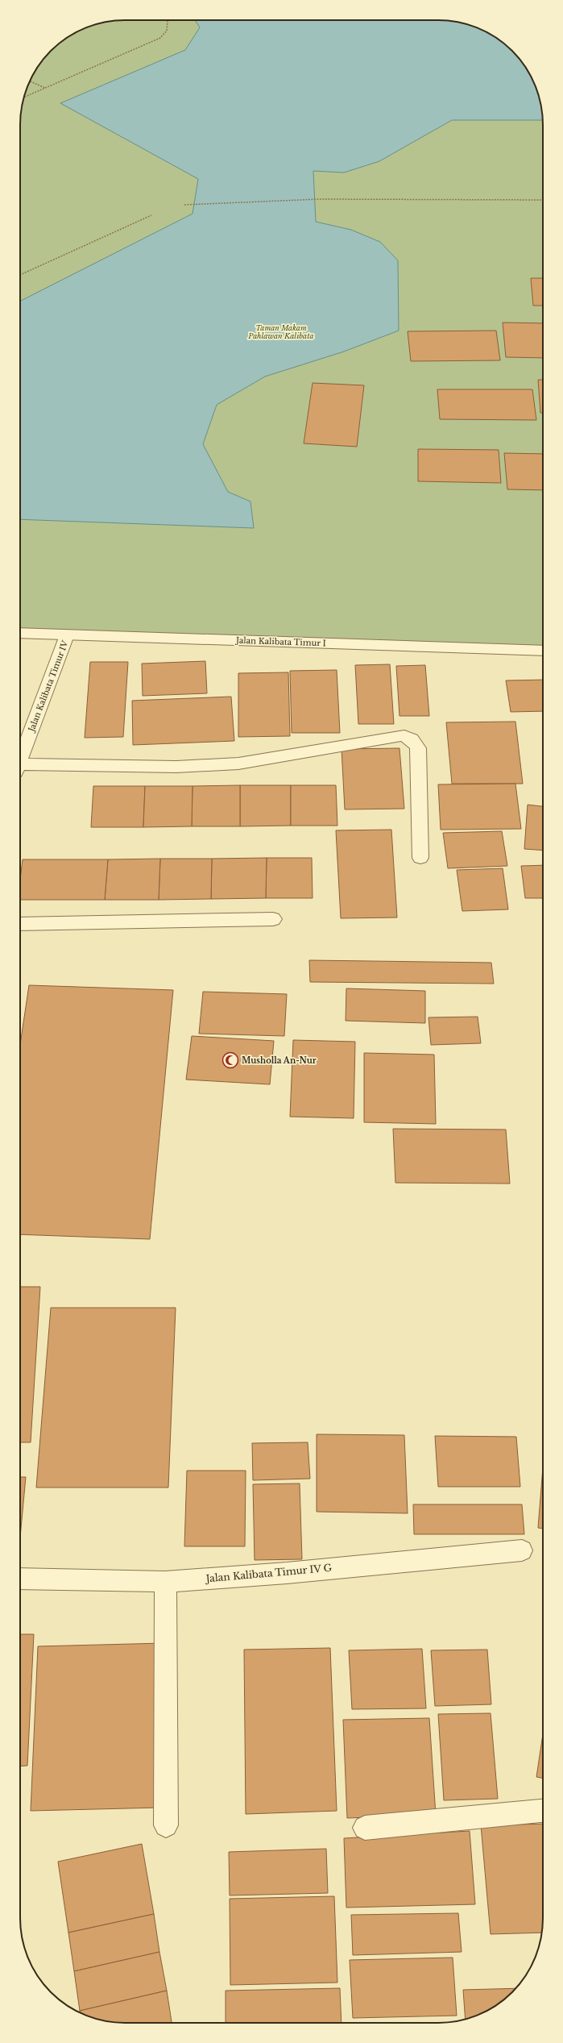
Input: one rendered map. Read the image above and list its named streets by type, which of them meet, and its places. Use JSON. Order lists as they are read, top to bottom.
{
  "streets": {
    "street": ["Jalan Kalibata Timur I", "Jalan Kalibata Timur IV", "Jalan Kalibata Timur IV G"]
  },
  "crossings": [
    ["Jalan Kalibata Timur I", "Jalan Kalibata Timur IV"]
  ],
  "parks": ["Taman Makam Pahlawan Kalibata"],
  "places": {
    "mosque": ["Musholla An-Nur"]
  }
}
